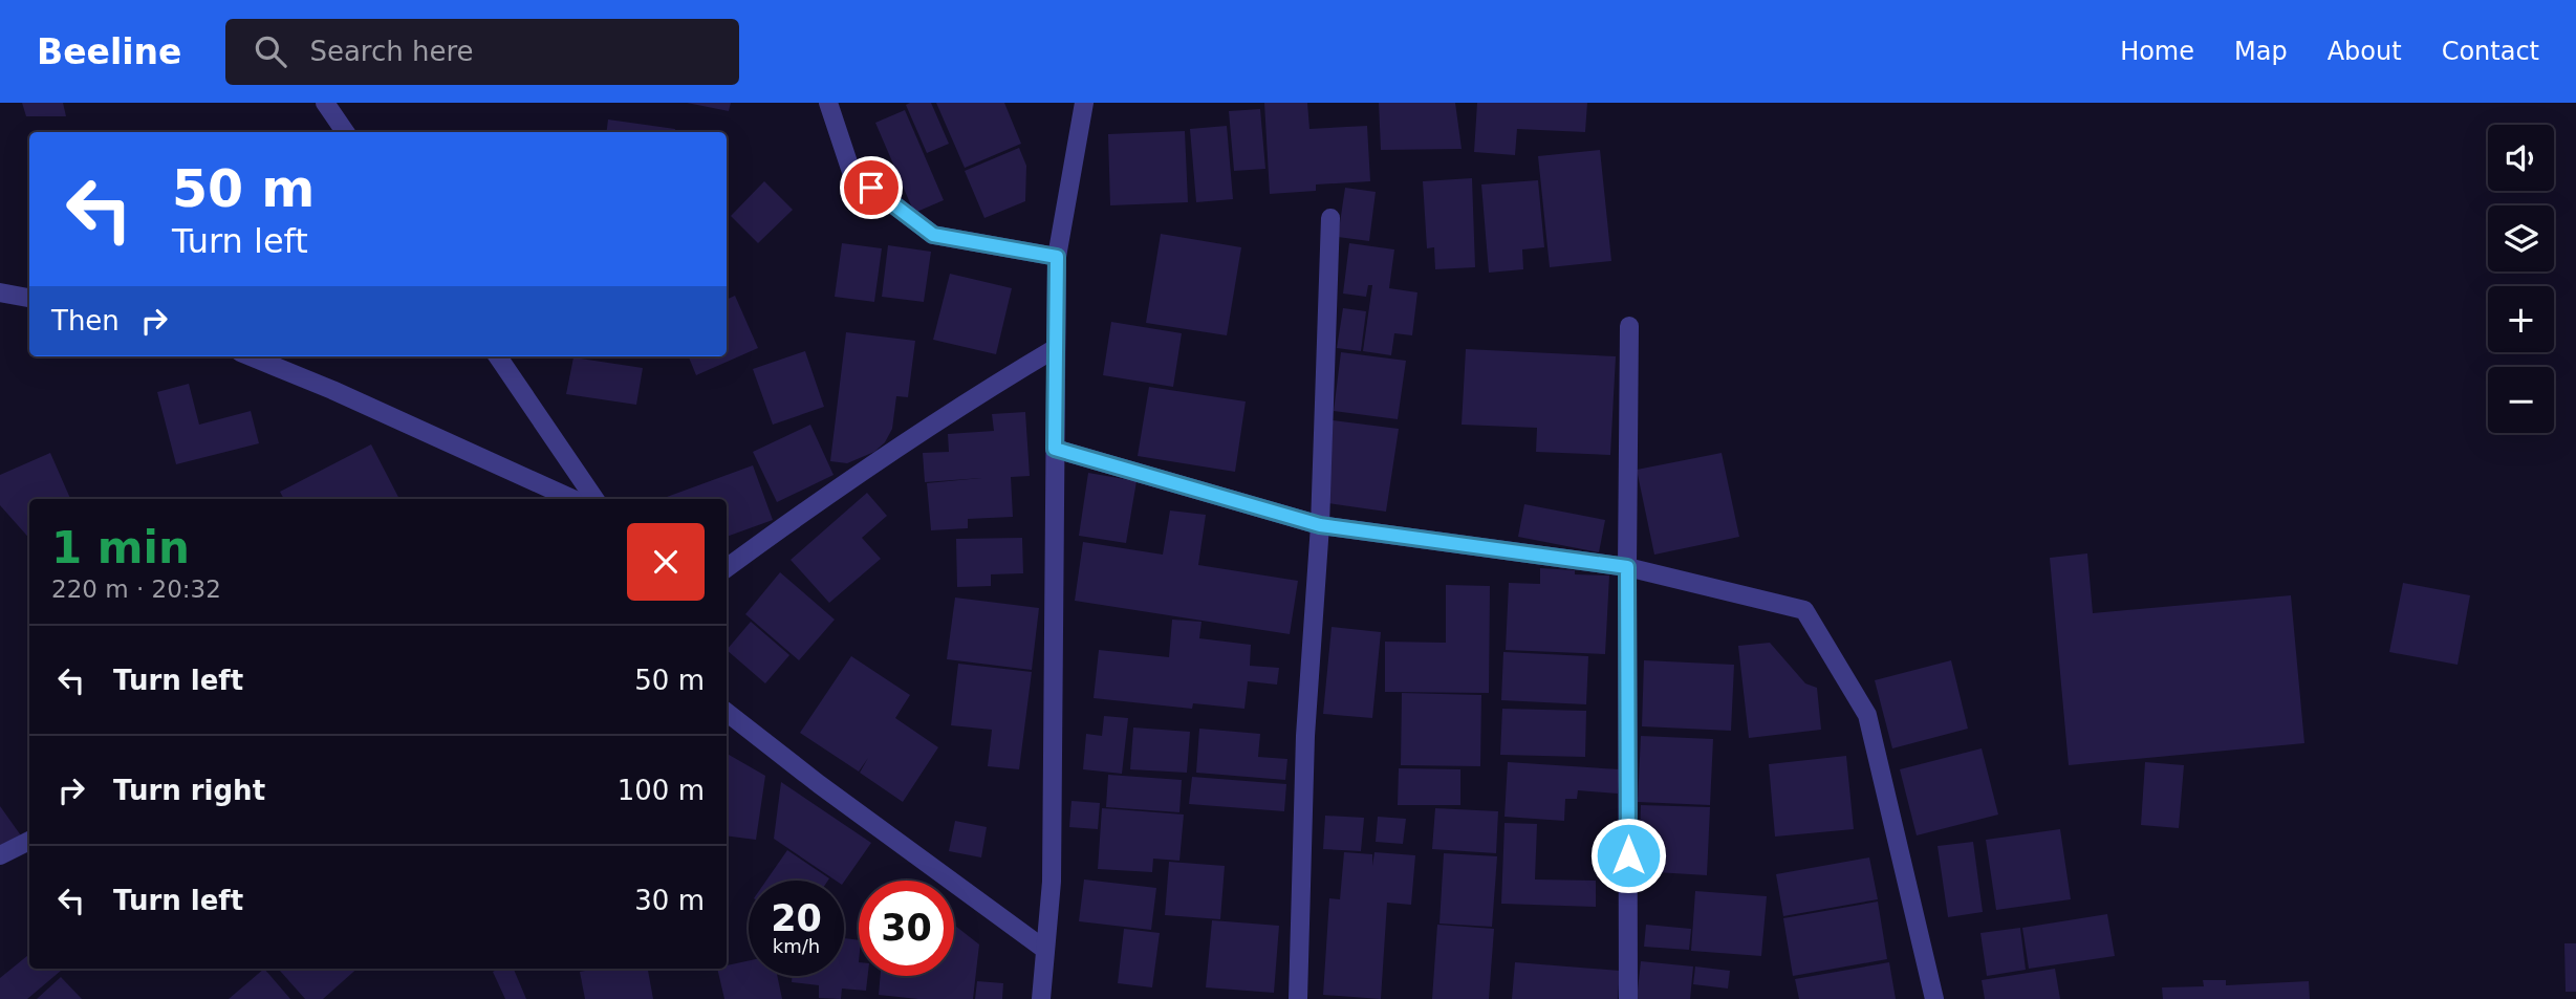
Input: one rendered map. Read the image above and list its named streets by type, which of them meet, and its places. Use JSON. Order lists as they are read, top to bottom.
{
  "page": {
    "header": "Beeline",
    "search": "Search here",
    "nav": [
      "Home",
      "Map",
      "About",
      "Contact"
    ],
    "map_buttons": ["+", "−"],
    "turn": ["50 m", "Turn left"],
    "then": "Then",
    "heading": ["1 min", "220 m · 20:32"],
    "list": [
      {
        "name": "Turn left",
        "value": "50 m"
      },
      {
        "name": "Turn right",
        "value": "100 m"
      },
      {
        "name": "Turn left",
        "value": "30 m"
      }
    ],
    "speed": "20 km/h",
    "limit": "30"
  }
}
